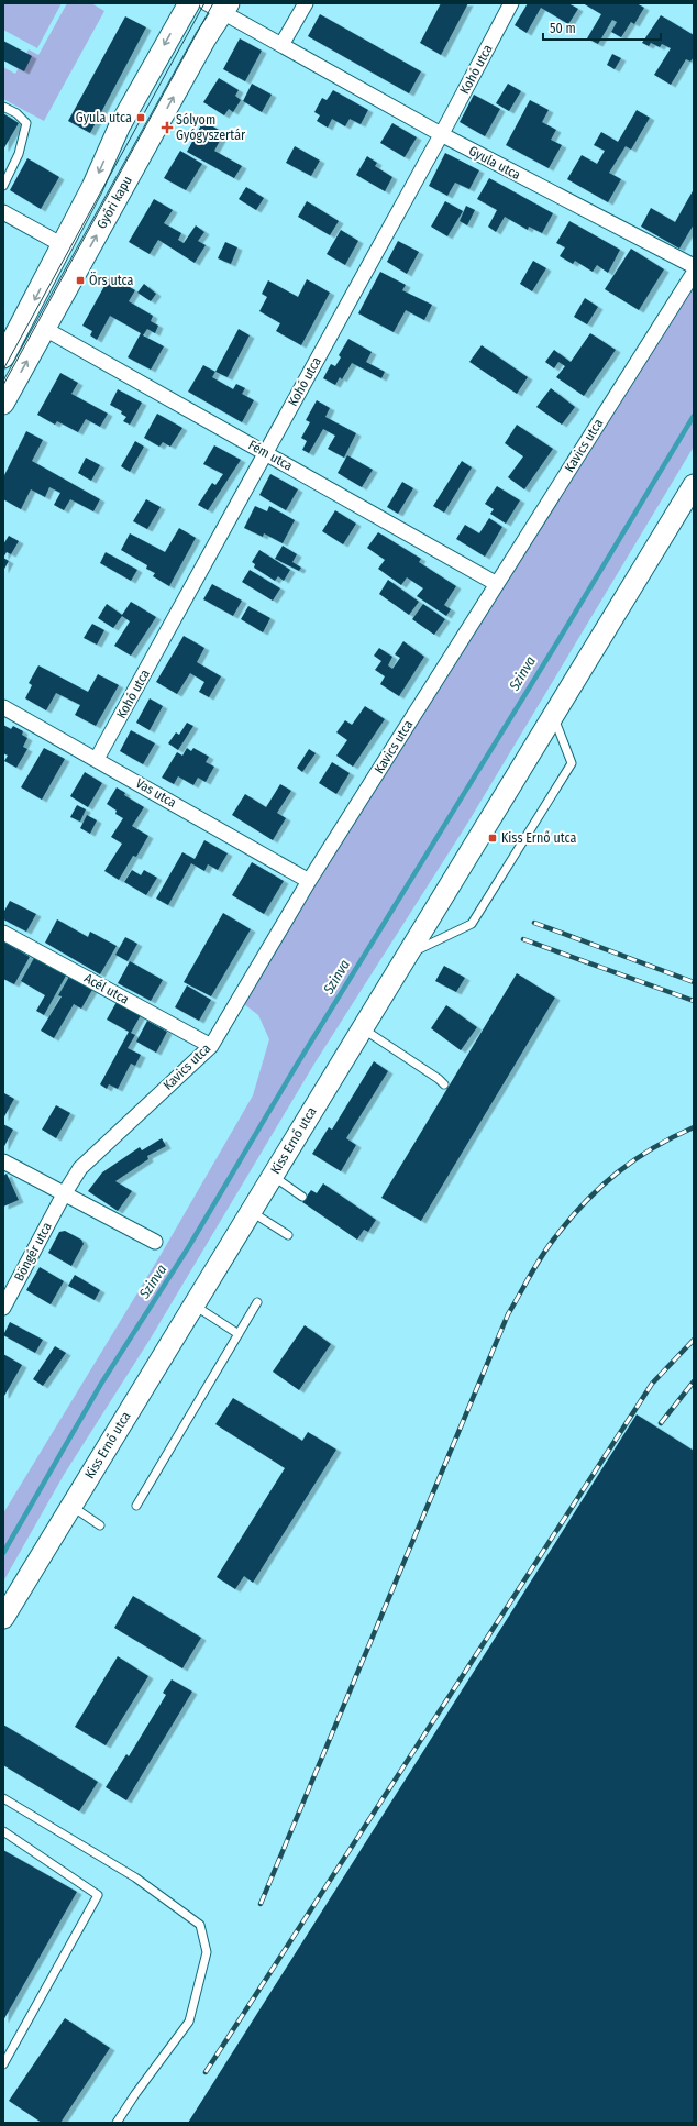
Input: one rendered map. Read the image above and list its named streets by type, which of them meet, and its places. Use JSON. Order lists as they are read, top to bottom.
{
  "streets": {
    "street": [
      "Kohó utca",
      "Gyula utca",
      "Győri kapu",
      "Kavics utca",
      "Fém utca",
      "Vas utca",
      "Acél utca",
      "Kiss Ernő utca",
      "Böngér utca"
    ]
  },
  "crossings": [
    ["Kohó utca", "Gyula utca"],
    ["Kohó utca", "Fém utca"],
    ["Kohó utca", "Vas utca"],
    ["Gyula utca", "Győri kapu"],
    ["Győri kapu", "Fém utca"],
    ["Kavics utca", "Fém utca"],
    ["Kavics utca", "Vas utca"],
    ["Kavics utca", "Acél utca"],
    ["Kavics utca", "Böngér utca"]
  ],
  "water": ["Szinva"],
  "places": {
    "transit": ["Gyula utca", "Örs utca", "Kiss Ernő utca"],
    "health": ["Sólyom Gyógyszertár"]
  },
  "scale_bar": "50 m"
}
